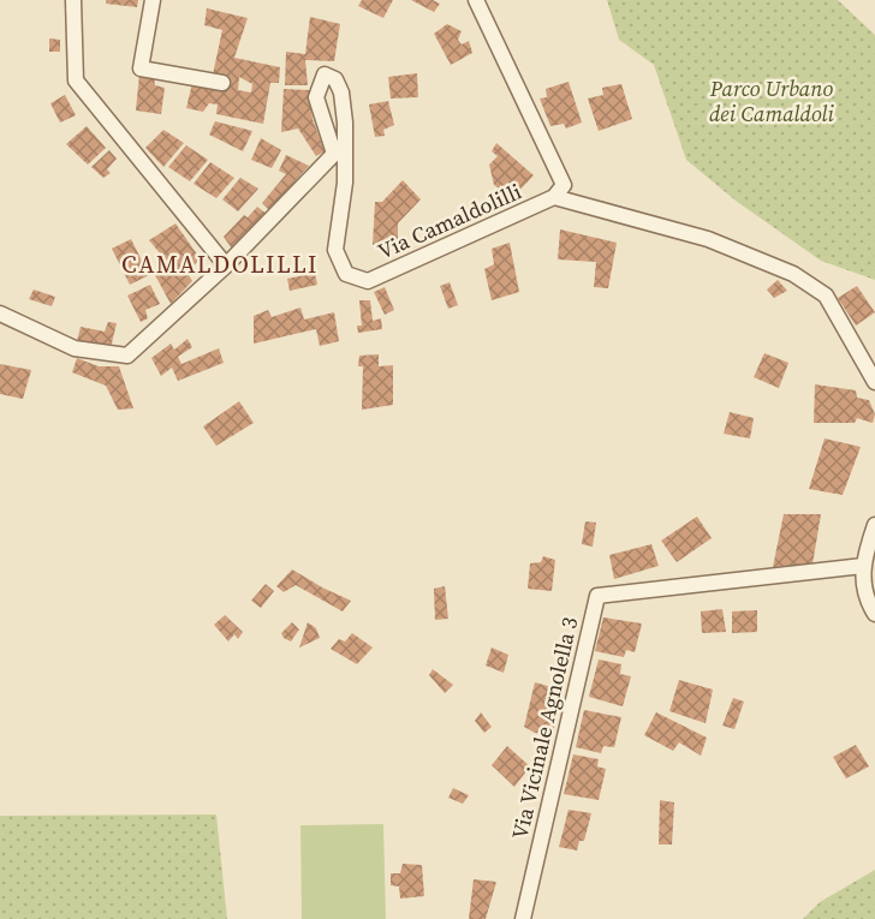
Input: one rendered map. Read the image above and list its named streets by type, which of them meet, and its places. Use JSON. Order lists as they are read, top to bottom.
{
  "streets": {
    "street": ["Via Camaldolilli", "Via Vicinale Agnolella 3"]
  },
  "districts": ["CAMALDOLILLI"],
  "parks": ["Parco Urbano dei Camaldoli"]
}
